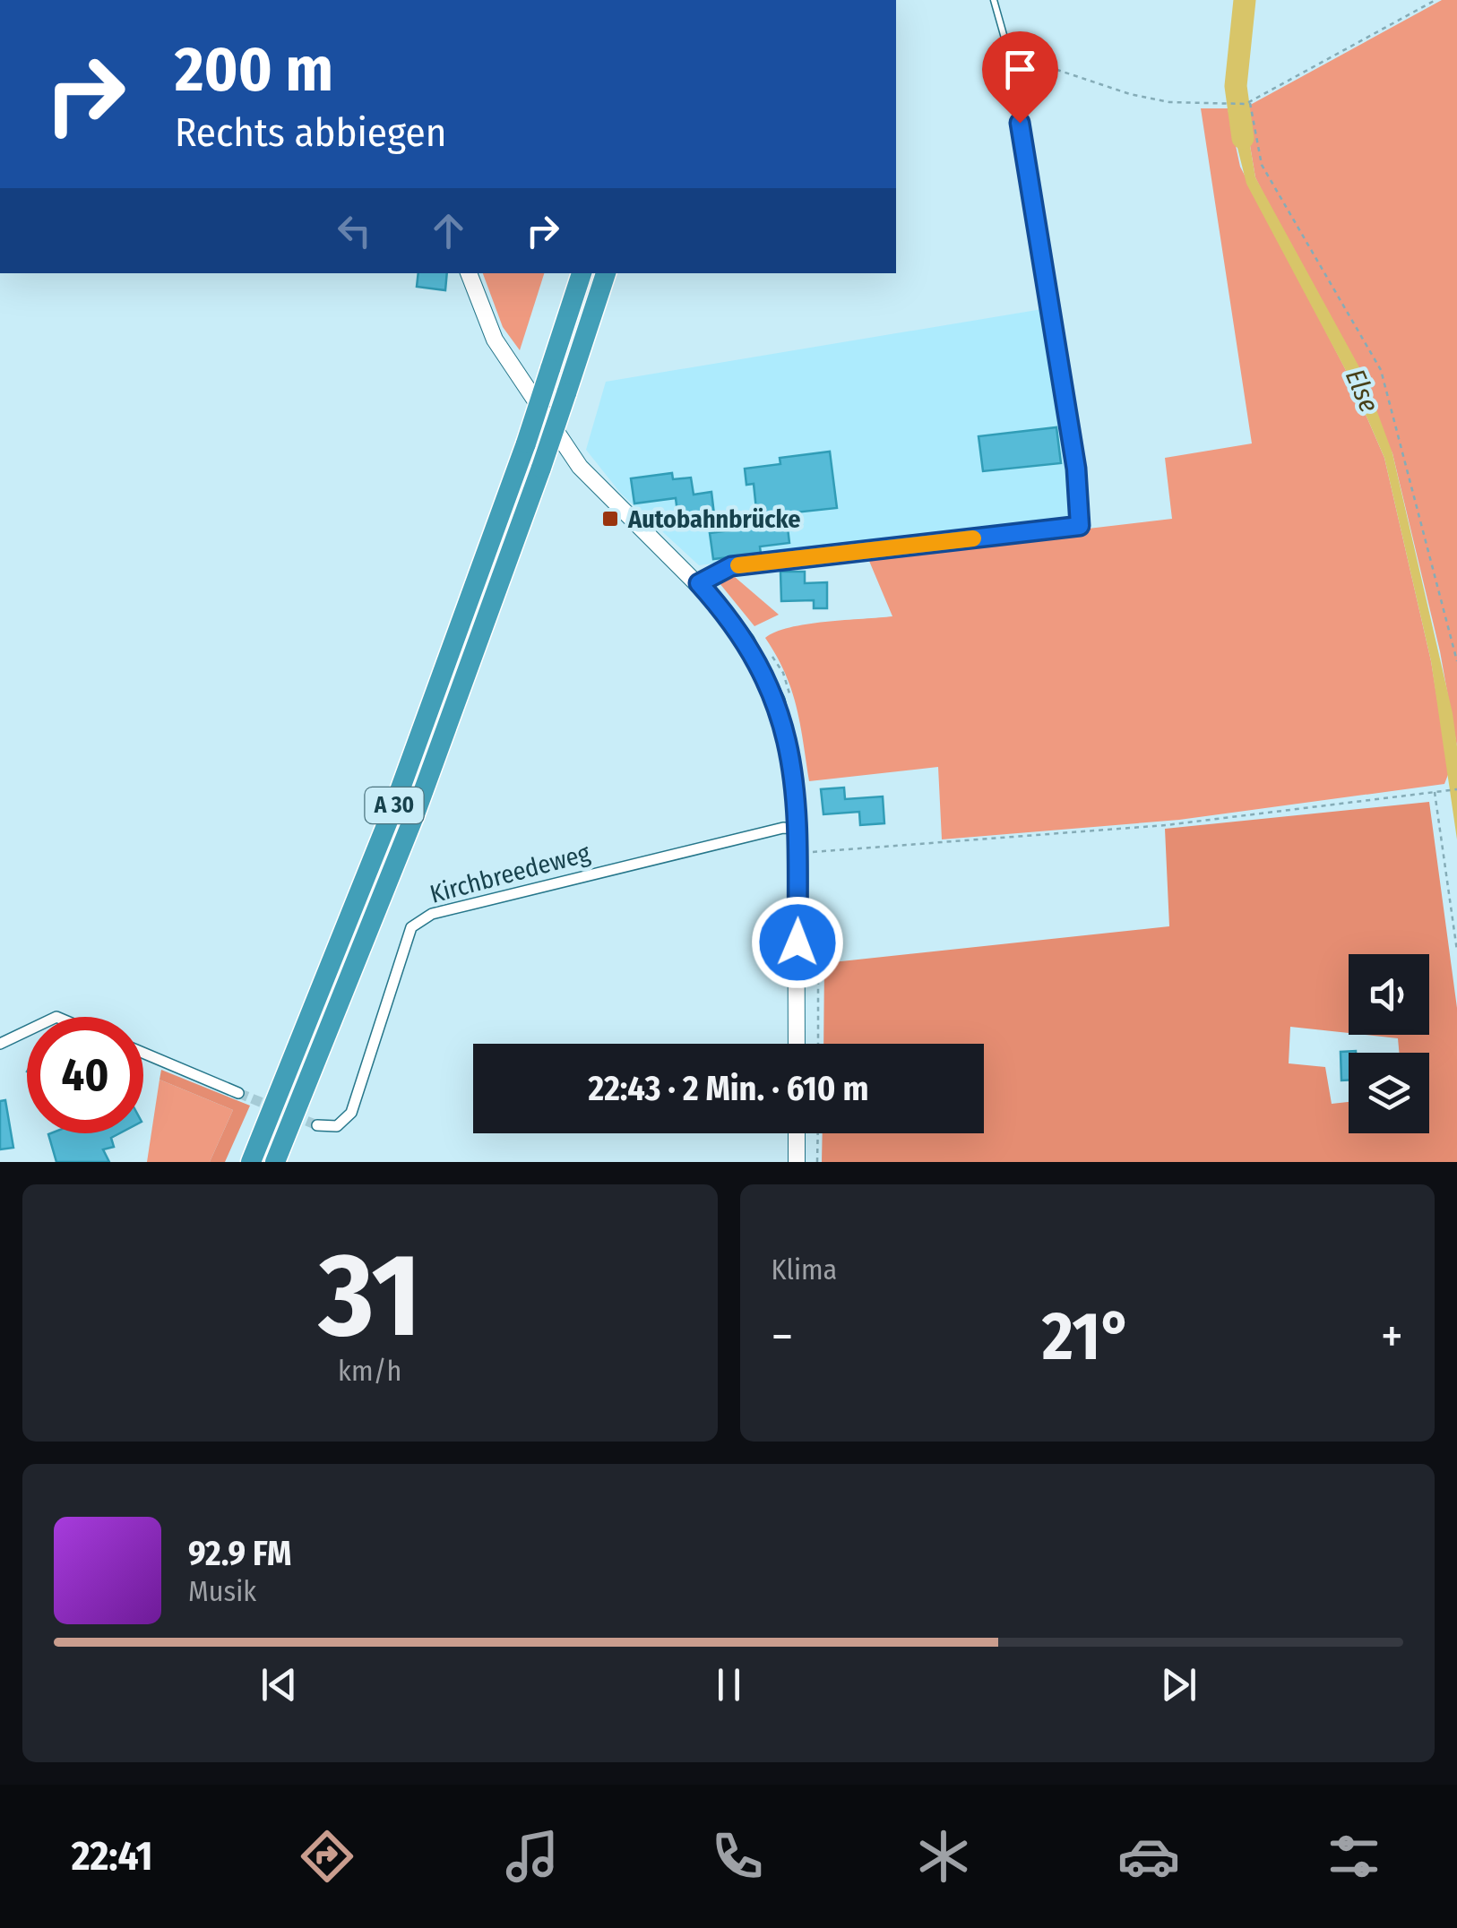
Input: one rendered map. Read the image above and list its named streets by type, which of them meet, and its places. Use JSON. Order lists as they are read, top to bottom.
{
  "streets": {
    "highway": ["A 30"],
    "street": ["Kirchbreedeweg"]
  },
  "water": ["Else"],
  "places": {
    "transit": ["Autobahnbrücke"]
  },
  "page": {
    "turn": ["200 m", "Rechts abbiegen"],
    "limit": "40",
    "trip": "22:43 · 2 Min. · 610 m",
    "tile": [
      ["31", "km/h"],
      "Klima"
    ],
    "heat": ["−", "21°", "+"],
    "song": ["92.9 FM", "Musik"],
    "tabs": "22:41"
  }
}
